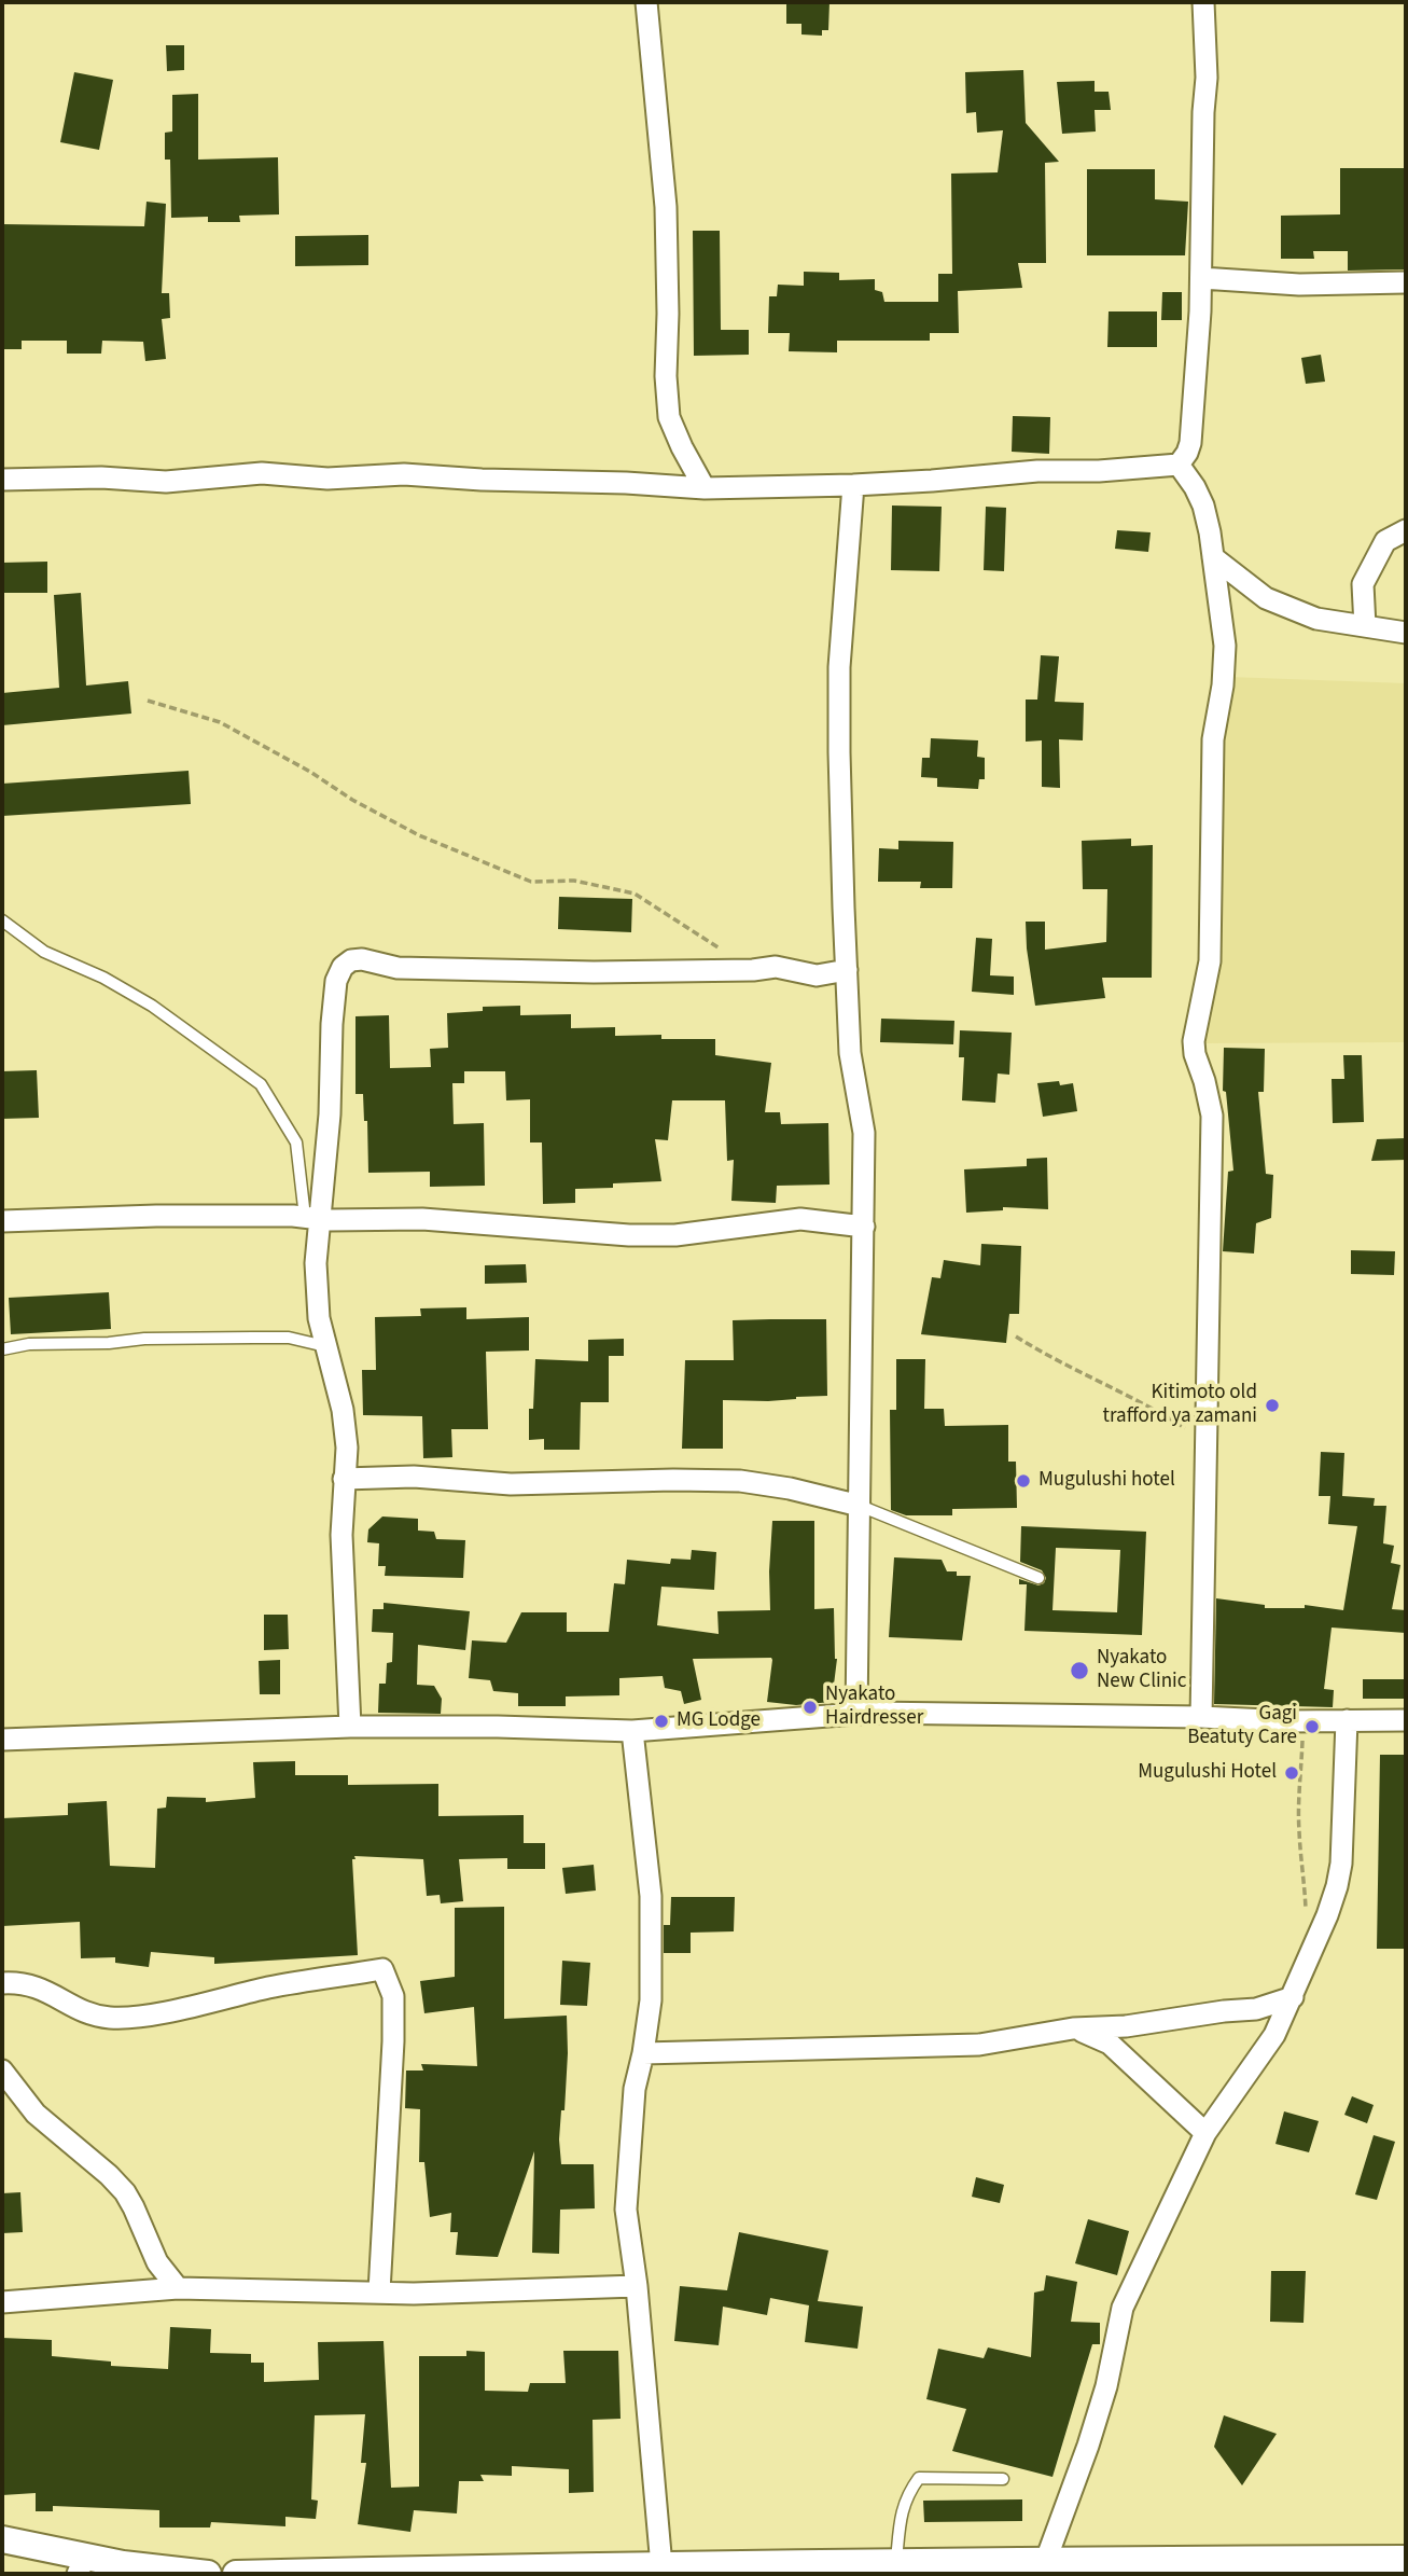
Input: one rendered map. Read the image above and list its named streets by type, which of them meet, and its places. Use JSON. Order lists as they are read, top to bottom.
{
  "places": [
    "Kitimoto old trafford ya zamani",
    "Mugulushi hotel",
    "Nyakato New Clinic",
    "Nyakato Hairdresser",
    "MG Lodge",
    "Gagi Beatuty Care",
    "Mugulushi Hotel"
  ]
}
